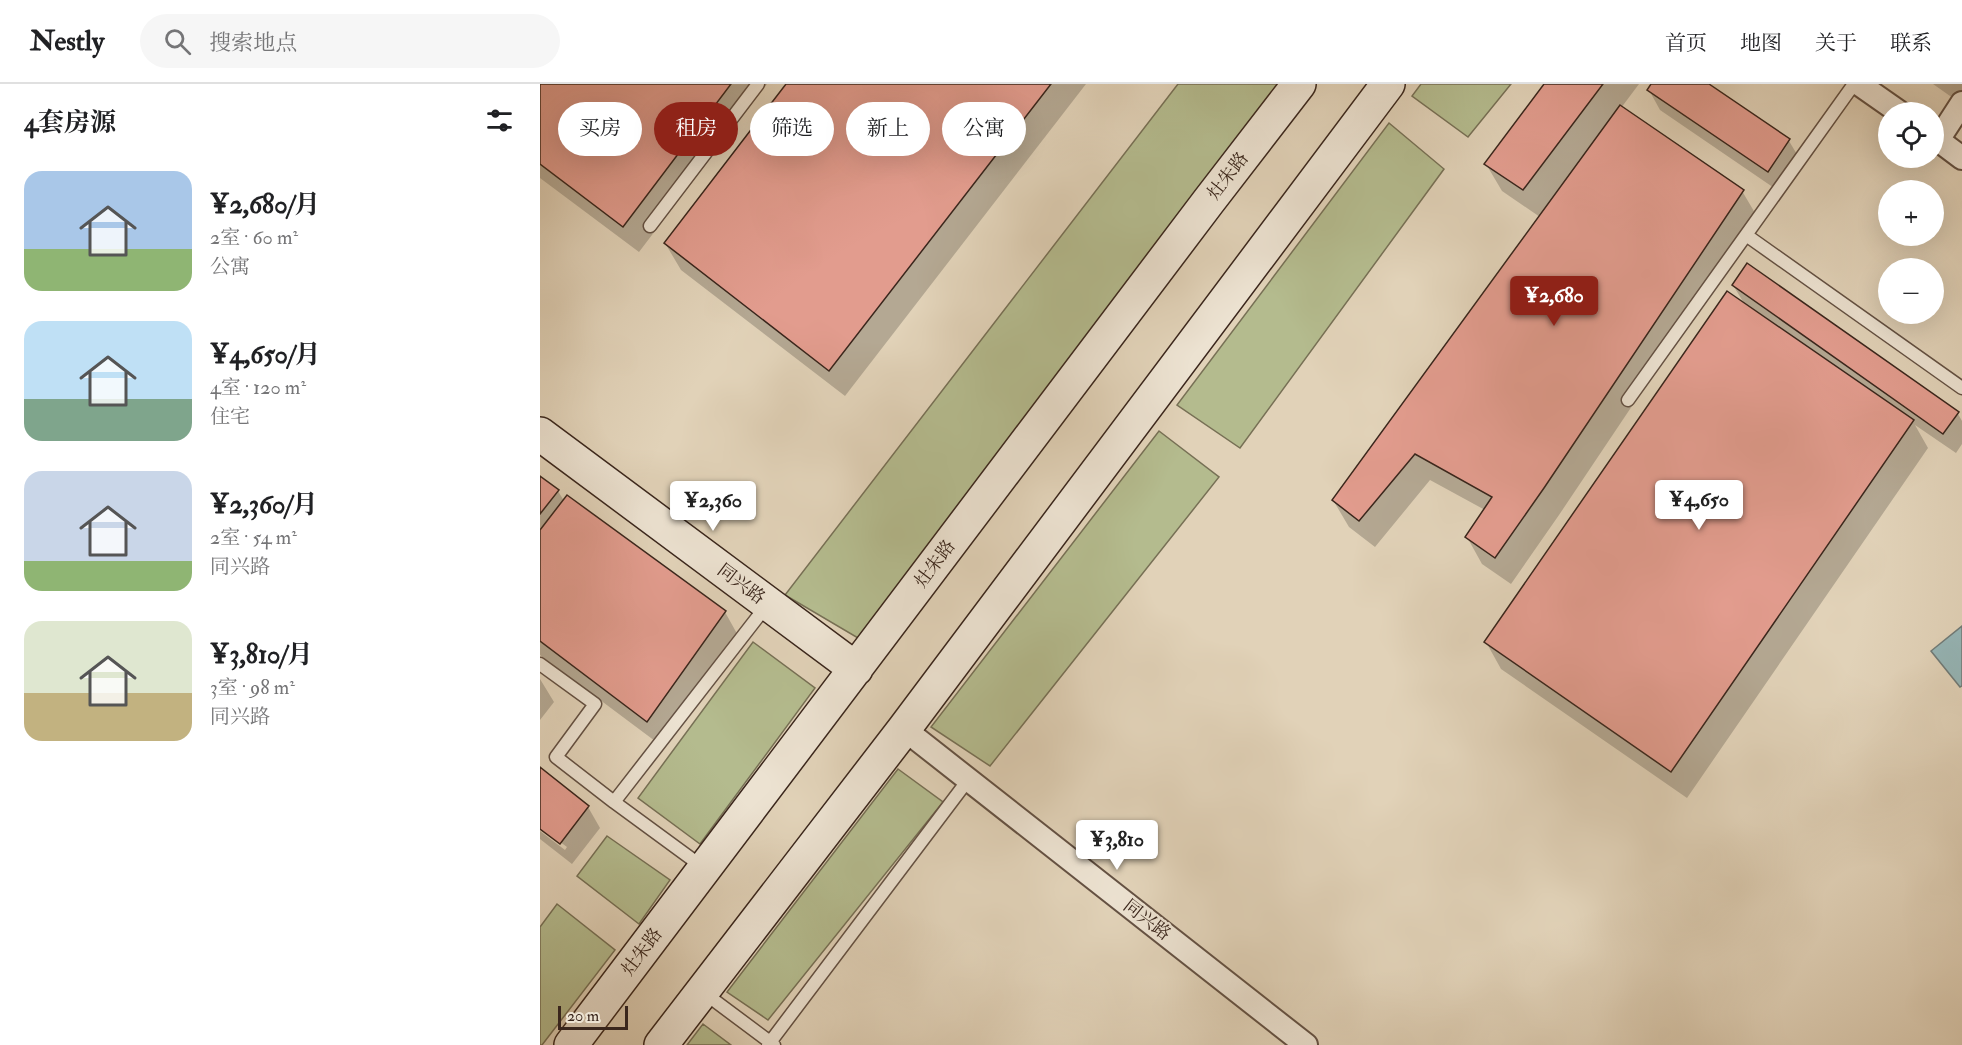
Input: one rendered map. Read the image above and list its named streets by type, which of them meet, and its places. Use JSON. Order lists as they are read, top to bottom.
{
  "streets": {
    "main road": ["灶朱路", "同兴路"]
  },
  "crossings": [
    ["灶朱路", "同兴路"]
  ],
  "scale_bar": "20 m",
  "page": {
    "header": "Nestly",
    "search": "搜索地点",
    "nav": [
      "首页",
      "地图",
      "关于",
      "联系"
    ],
    "heading": "4套房源",
    "map_buttons": ["+", "−"],
    "chip": [
      "买房",
      "租房",
      "筛选",
      "新上",
      "公寓"
    ],
    "list": [
      {
        "name": "¥2,680/月",
        "note": "2室 · 60 m² · 公寓"
      },
      {
        "name": "¥4,650/月",
        "note": "4室 · 120 m² · 住宅"
      },
      {
        "name": "¥2,360/月",
        "note": "2室 · 54 m² · 同兴路"
      },
      {
        "name": "¥3,810/月",
        "note": "3室 · 98 m² · 同兴路"
      }
    ],
    "price": [
      "¥2,680",
      "¥4,650",
      "¥2,360",
      "¥3,810"
    ],
    "scale": "20 m"
  }
}
